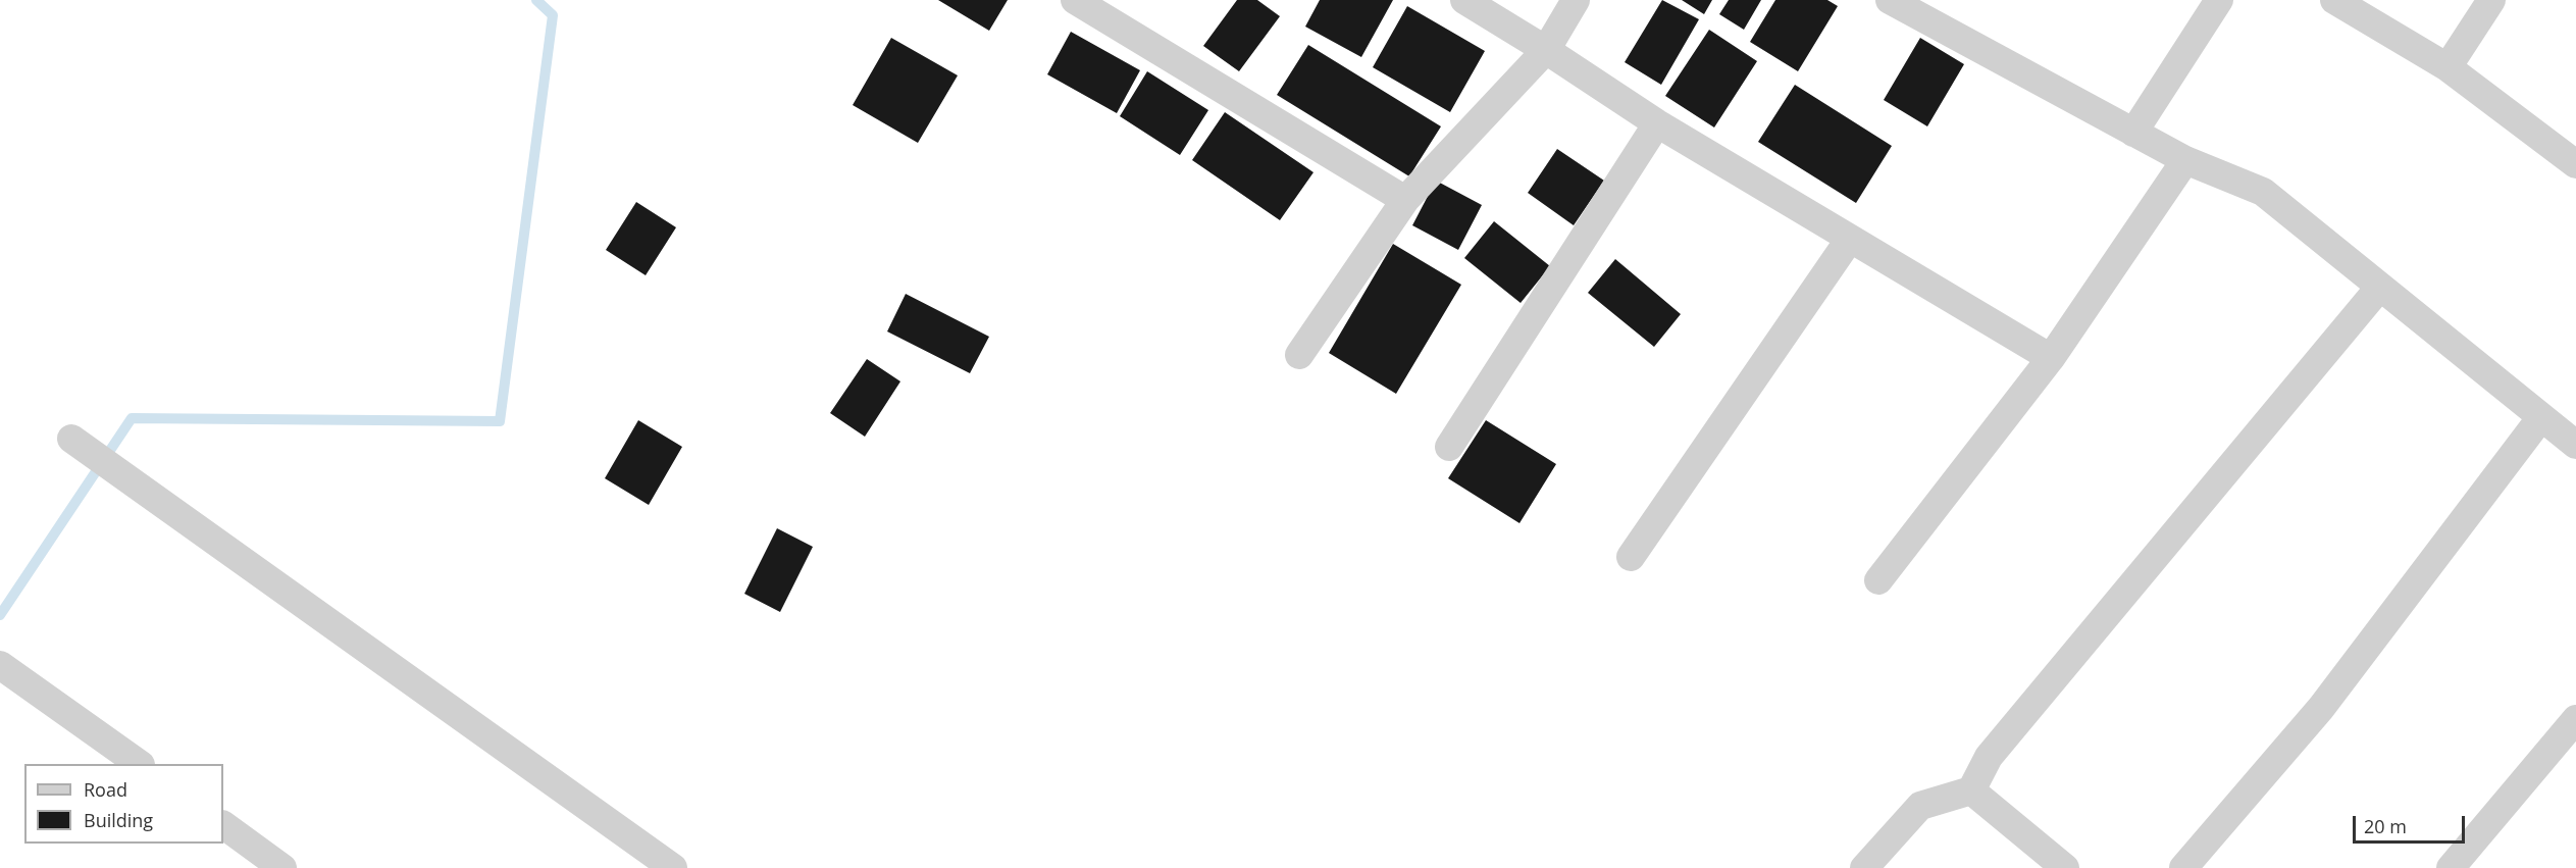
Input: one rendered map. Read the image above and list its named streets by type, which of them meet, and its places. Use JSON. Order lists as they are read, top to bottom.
{
  "legend": ["Road", "Building"],
  "scale_bar": "20 m"
}
